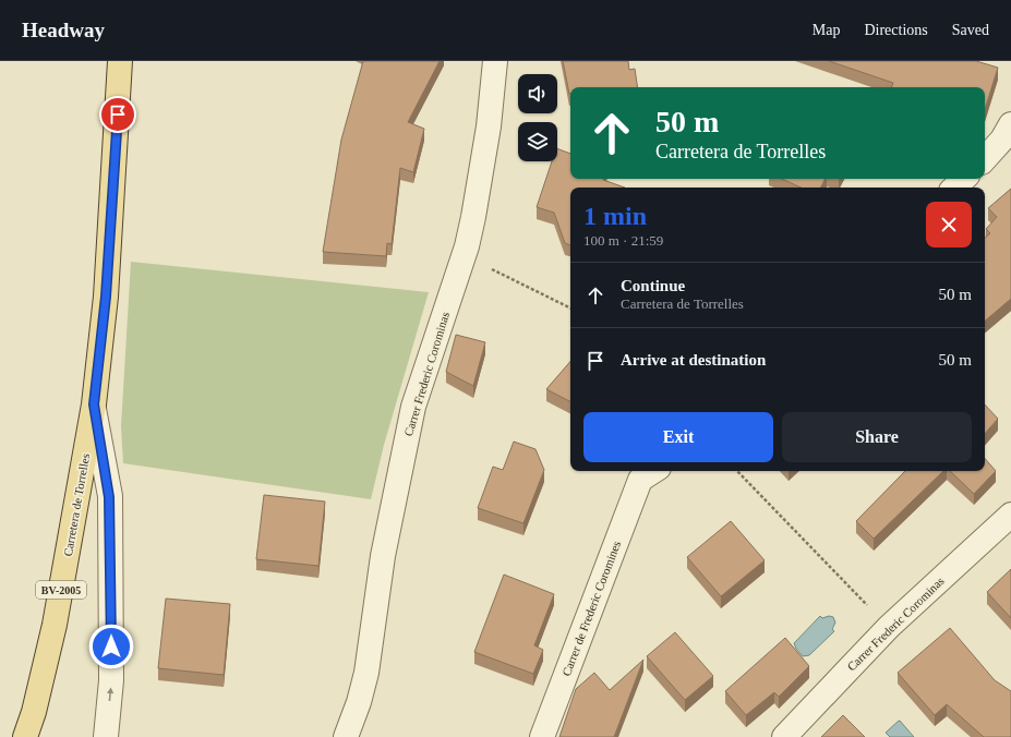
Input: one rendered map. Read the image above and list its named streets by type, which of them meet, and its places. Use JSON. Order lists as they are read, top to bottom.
{
  "streets": {
    "main road": ["Carretera de Torrelles", "BV-2005"],
    "street": ["Carrer Frederic Corominas", "Carrer de Frederic Coromines"]
  },
  "page": {
    "header": "Headway",
    "nav": ["Map", "Directions", "Saved"],
    "turn": ["50 m", "Carretera de Torrelles"],
    "heading": ["1 min", "100 m · 21:59"],
    "list": [
      {
        "name": "Continue",
        "note": "Carretera de Torrelles",
        "value": "50 m"
      },
      {
        "name": "Arrive at destination",
        "value": "50 m"
      }
    ],
    "buttons": ["Exit", "Share"]
  }
}
